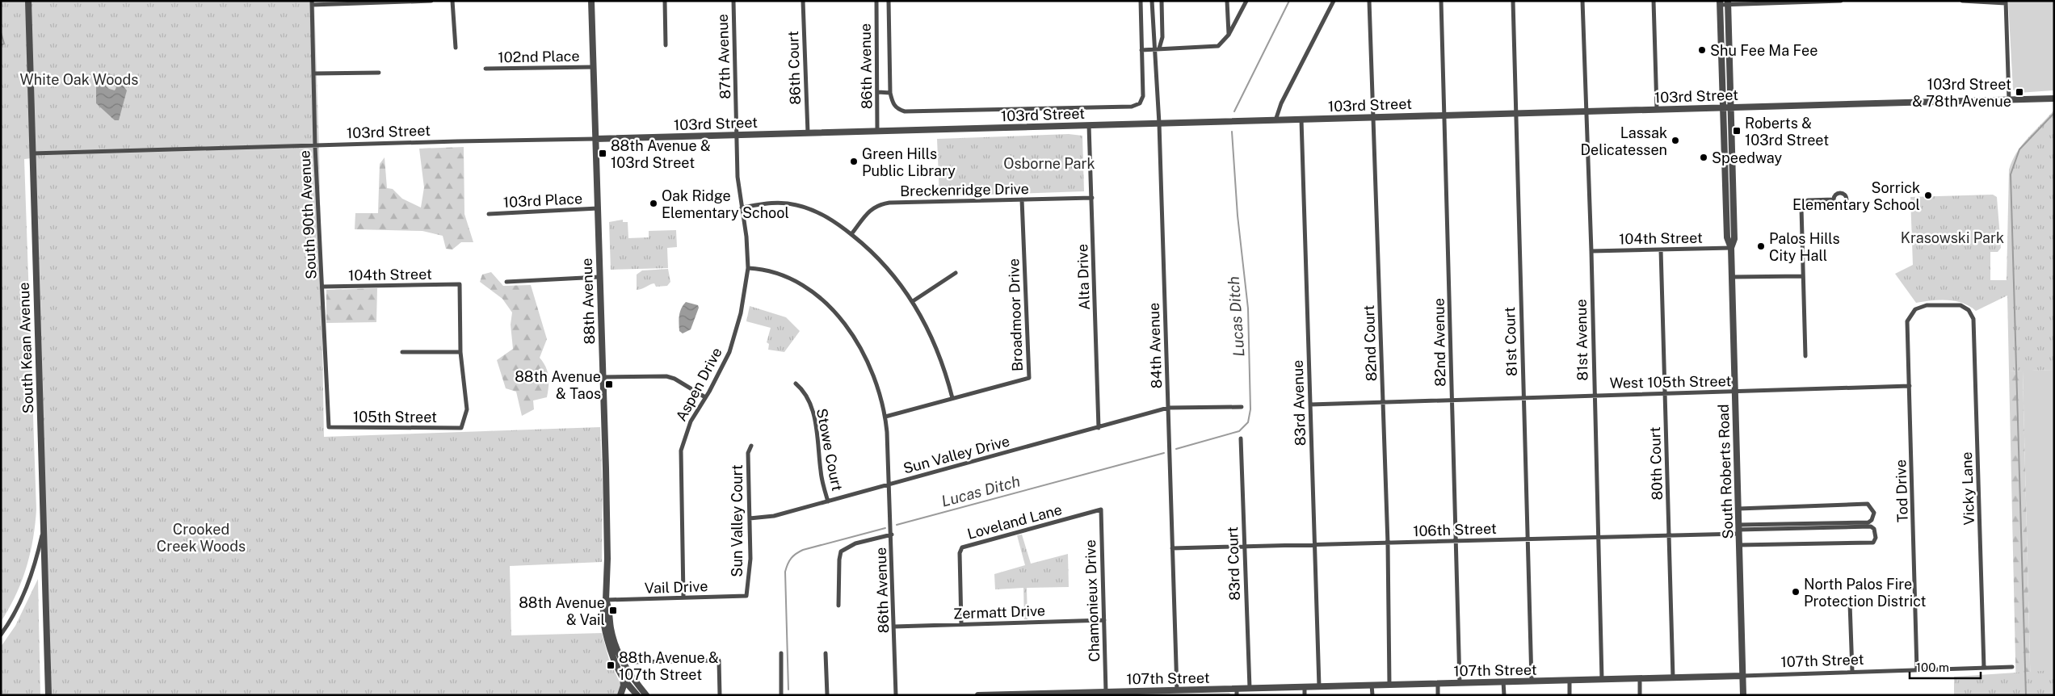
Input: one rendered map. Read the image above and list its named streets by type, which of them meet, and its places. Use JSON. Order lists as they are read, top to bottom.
{
  "streets": {
    "street": [
      "102nd Place",
      "87th Avenue",
      "86th Avenue",
      "86th Court",
      "103rd Street",
      "Breckenridge Drive",
      "103rd Place",
      "South 90th Avenue",
      "104th Street",
      "Alta Drive",
      "88th Avenue",
      "Broadmoor Drive",
      "81st Avenue",
      "81st Court",
      "82nd Avenue",
      "82nd Court",
      "84th Avenue",
      "South Kean Avenue",
      "West 105th Street",
      "Aspen Drive",
      "83rd Avenue",
      "105th Street",
      "Stowe Court",
      "Sun Valley Drive",
      "80th Court",
      "South Roberts Road",
      "Vicky Lane",
      "Tod Drive",
      "Sun Valley Court",
      "Loveland Lane",
      "106th Street",
      "83rd Court",
      "Vail Drive",
      "Chamonieux Drive",
      "Zermatt Drive",
      "107th Street"
    ]
  },
  "crossings": [
    ["102nd Place", "88th Avenue"],
    ["87th Avenue", "103rd Street"],
    ["87th Avenue", "Aspen Drive"],
    ["86th Avenue", "103rd Street"],
    ["86th Avenue", "Broadmoor Drive"],
    ["86th Avenue", "Aspen Drive"],
    ["86th Avenue", "Sun Valley Drive"],
    ["86th Avenue", "Zermatt Drive"],
    ["86th Court", "103rd Street"],
    ["103rd Street", "South 90th Avenue"],
    ["103rd Street", "Alta Drive"],
    ["103rd Street", "88th Avenue"],
    ["103rd Street", "81st Avenue"],
    ["103rd Street", "81st Court"],
    ["103rd Street", "82nd Avenue"],
    ["103rd Street", "82nd Court"],
    ["103rd Street", "84th Avenue"],
    ["103rd Street", "South Kean Avenue"],
    ["103rd Street", "Aspen Drive"],
    ["103rd Street", "83rd Avenue"],
    ["103rd Street", "South Roberts Road"],
    ["Breckenridge Drive", "Alta Drive"],
    ["Breckenridge Drive", "Broadmoor Drive"],
    ["103rd Place", "88th Avenue"],
    ["South 90th Avenue", "104th Street"],
    ["South 90th Avenue", "105th Street"],
    ["104th Street", "81st Avenue"],
    ["104th Street", "105th Street"],
    ["104th Street", "80th Court"],
    ["104th Street", "South Roberts Road"],
    ["Alta Drive", "Sun Valley Drive"],
    ["88th Avenue", "Vail Drive"],
    ["81st Avenue", "West 105th Street"],
    ["81st Avenue", "106th Street"],
    ["81st Avenue", "107th Street"],
    ["81st Court", "West 105th Street"],
    ["81st Court", "106th Street"],
    ["81st Court", "107th Street"],
    ["82nd Avenue", "West 105th Street"],
    ["82nd Avenue", "106th Street"],
    ["82nd Avenue", "107th Street"],
    ["82nd Court", "West 105th Street"],
    ["82nd Court", "106th Street"],
    ["82nd Court", "107th Street"],
    ["84th Avenue", "Sun Valley Drive"],
    ["84th Avenue", "106th Street"],
    ["84th Avenue", "107th Street"],
    ["West 105th Street", "83rd Avenue"],
    ["West 105th Street", "80th Court"],
    ["West 105th Street", "South Roberts Road"],
    ["West 105th Street", "Tod Drive"],
    ["Aspen Drive", "Vail Drive"],
    ["83rd Avenue", "106th Street"],
    ["83rd Avenue", "107th Street"],
    ["Stowe Court", "Sun Valley Drive"],
    ["Sun Valley Drive", "Sun Valley Court"],
    ["80th Court", "106th Street"],
    ["80th Court", "107th Street"],
    ["South Roberts Road", "106th Street"],
    ["South Roberts Road", "107th Street"],
    ["Vicky Lane", "Tod Drive"],
    ["Vicky Lane", "107th Street"],
    ["Tod Drive", "107th Street"],
    ["Sun Valley Court", "Vail Drive"],
    ["Loveland Lane", "Chamonieux Drive"],
    ["Loveland Lane", "Zermatt Drive"],
    ["106th Street", "83rd Court"],
    ["83rd Court", "107th Street"],
    ["Chamonieux Drive", "Zermatt Drive"],
    ["Chamonieux Drive", "107th Street"]
  ],
  "water": ["Lucas Ditch"],
  "parks": [
    "White Oak Woods",
    "Osborne Park",
    "Krasowski Park",
    "Crooked Creek Woods"
  ],
  "places": {
    "other": [
      "Shu Fee Ma Fee",
      "Lassak Delicatessen",
      "Speedway",
      "Green Hills Public Library",
      "Sorrick Elementary School",
      "Oak Ridge Elementary School",
      "Palos Hills City Hall",
      "North Palos Fire Protection District"
    ],
    "transit": [
      "103rd Street & 78th Avenue",
      "Roberts & 103rd Street",
      "88th Avenue & 103rd Street",
      "88th Avenue & Taos",
      "88th Avenue & Vail",
      "88th Avenue & 107th Street"
    ]
  },
  "scale_bar": "100 m"
}
